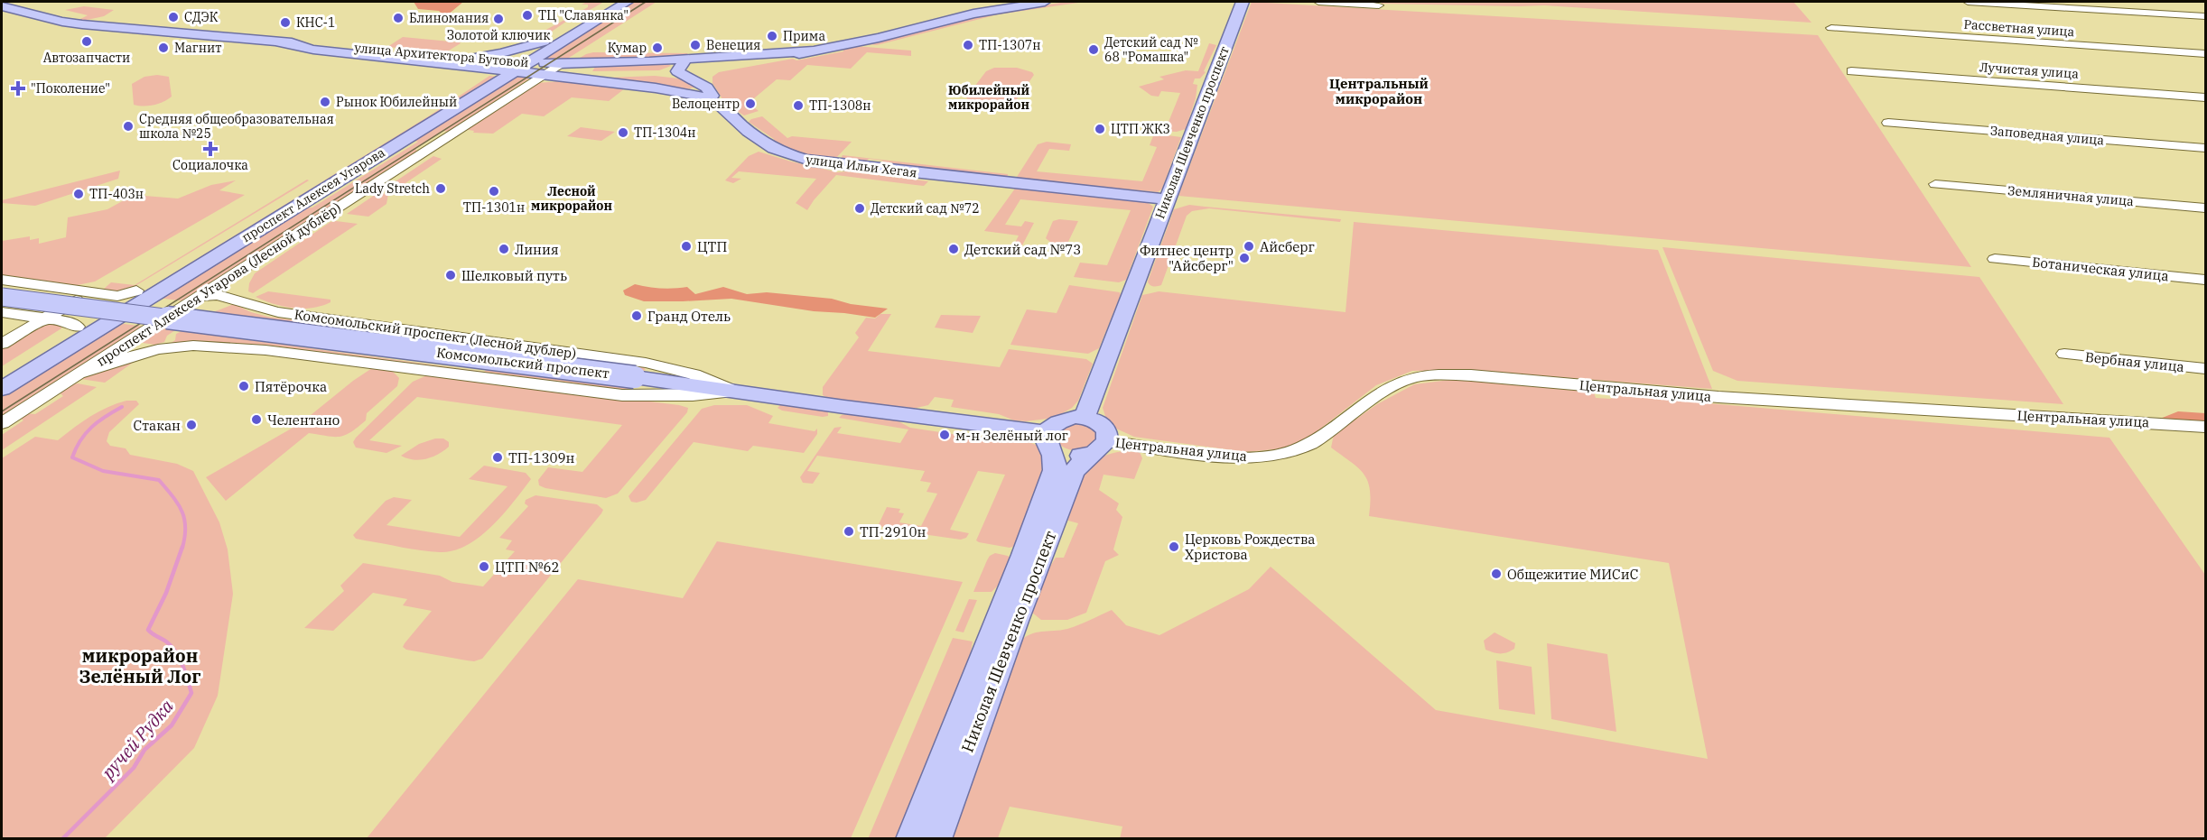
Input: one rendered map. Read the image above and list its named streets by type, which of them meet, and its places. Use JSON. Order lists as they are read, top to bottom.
{
  "streets": {
    "main road": [
      "улица Архитектора Бутовой",
      "Николая Шевченко проспект",
      "улица Ильи Хегая",
      "проспект Алексея Угарова",
      "Комсомольский проспект"
    ],
    "street": [
      "Рассветная улица",
      "Лучистая улица",
      "Заповедная улица",
      "Земляничная улица",
      "Ботаническая улица",
      "проспект Алексея Угарова (Лесной дублёр)",
      "Комсомольский проспект (Лесной дублер)",
      "Вербная улица",
      "Центральная улица"
    ]
  },
  "crossings": [
    ["улица Архитектора Бутовой", "улица Ильи Хегая"],
    ["улица Архитектора Бутовой", "проспект Алексея Угарова"],
    ["улица Архитектора Бутовой", "проспект Алексея Угарова (Лесной дублёр)"],
    ["Николая Шевченко проспект", "улица Ильи Хегая"],
    ["Николая Шевченко проспект", "Комсомольский проспект"],
    ["Николая Шевченко проспект", "Центральная улица"],
    ["улица Ильи Хегая", "проспект Алексея Угарова"],
    ["улица Ильи Хегая", "проспект Алексея Угарова (Лесной дублёр)"],
    ["проспект Алексея Угарова (Лесной дублёр)", "Комсомольский проспект (Лесной дублер)"],
    ["Комсомольский проспект (Лесной дублер)", "Комсомольский проспект"],
    ["Комсомольский проспект", "Центральная улица"]
  ],
  "districts": [
    "Центральный микрорайон",
    "Юбилейный микрорайон",
    "Лесной микрорайон",
    "микрорайон Зелёный Лог"
  ],
  "water": ["ручей Рудка"],
  "places": {
    "other": [
      "ТЦ \"Славянка\"",
      "СДЭК",
      "Блиномания",
      "Золотой ключик",
      "КНС-1",
      "Прима",
      "Автозапчасти",
      "Венеция",
      "ТП-1307н",
      "Магнит",
      "Кумар",
      "Детский сад № 68 \"Ромашка\"",
      "Рынок Юбилейный",
      "Велоцентр",
      "ТП-1308н",
      "Средняя общеобразовательная школа №25",
      "ЦТП ЖК3",
      "ТП-1304н",
      "Lady Stretch",
      "ТП-1301н",
      "ТП-403н",
      "Детский сад №72",
      "ЦТП",
      "Айсберг",
      "Линия",
      "Детский сад №73",
      "Фитнес центр \"Айсберг\"",
      "Шелковый путь",
      "Гранд Отель",
      "Пятёрочка",
      "Челентано",
      "Стакан",
      "м-н Зелёный лог",
      "ТП-1309н",
      "ТП-2910н",
      "Церковь Рождества Христова",
      "ЦТП №62",
      "Общежитие МИСиС"
    ],
    "health": ["\"Поколение\"", "Социалочка"]
  }
}
